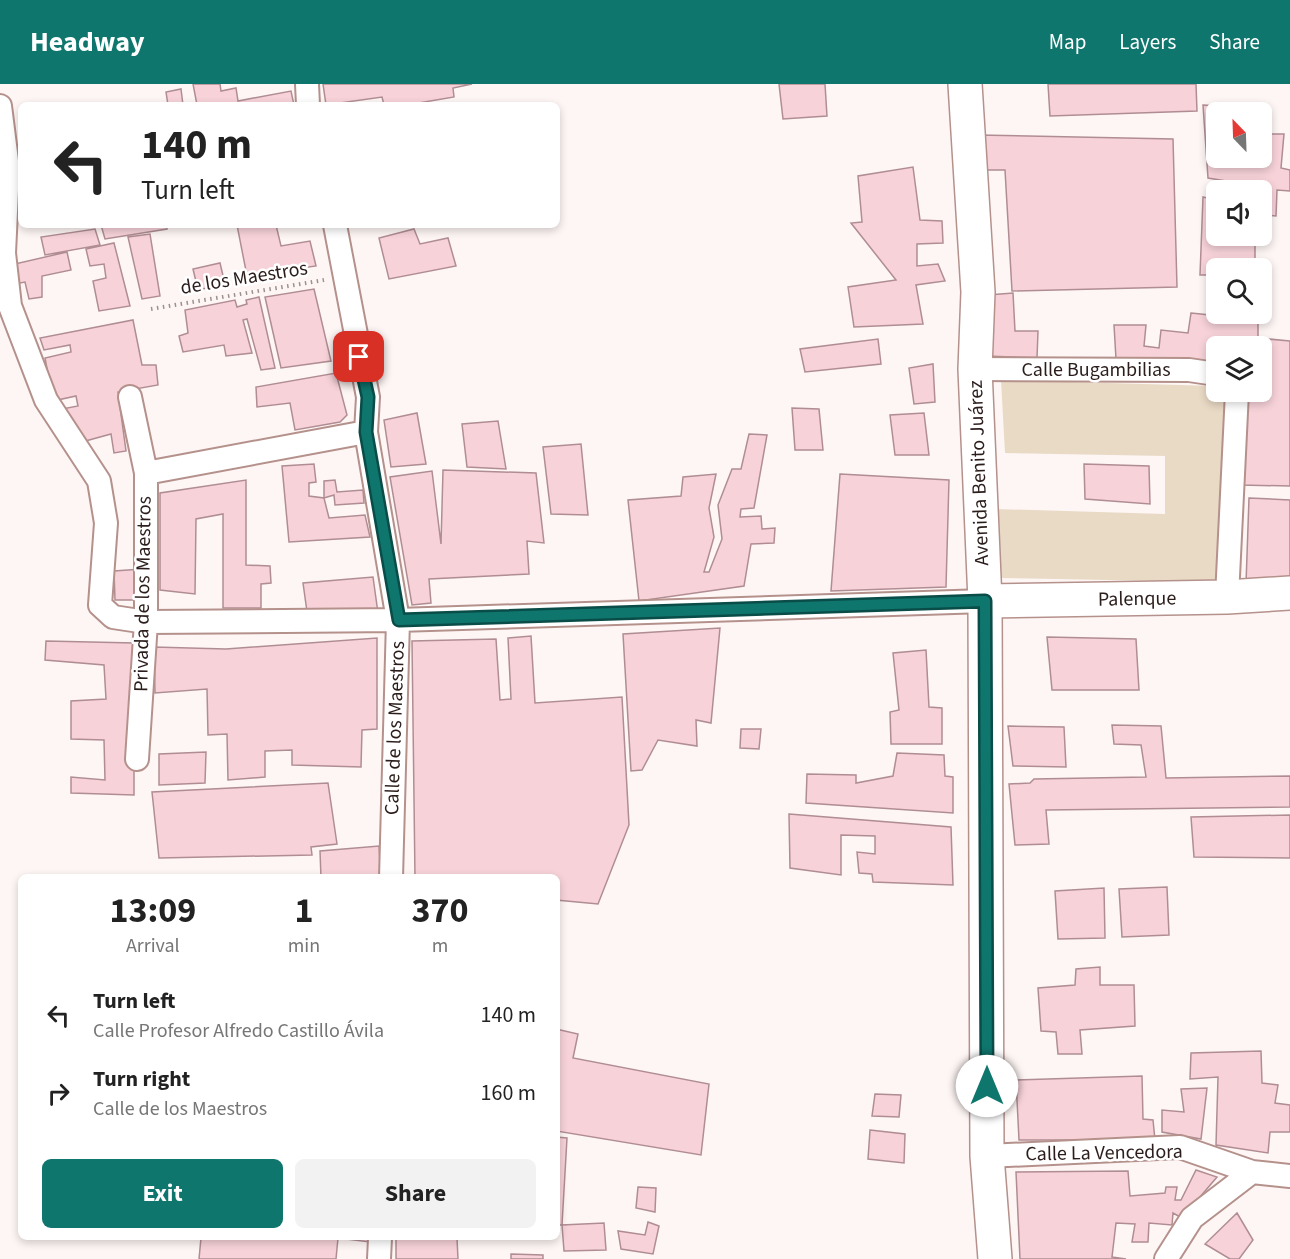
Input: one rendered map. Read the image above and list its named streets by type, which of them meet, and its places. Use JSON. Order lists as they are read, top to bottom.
{
  "streets": {
    "main road": ["Avenida Benito Juárez", "Palenque"],
    "street": [
      "Calle Bugambilias",
      "Privada de los Maestros",
      "Calle de los Maestros",
      "Calle La Vencedora"
    ],
    "path": ["de los Maestros"]
  },
  "crossings": [
    ["de los Maestros", "Calle de los Maestros"],
    ["Calle Bugambilias", "Avenida Benito Juárez"],
    ["Avenida Benito Juárez", "Palenque"],
    ["Avenida Benito Juárez", "Calle La Vencedora"],
    ["Privada de los Maestros", "Calle de los Maestros"]
  ],
  "north": "top left",
  "page": {
    "header": "Headway",
    "nav": ["Map", "Layers", "Share"],
    "turn": ["140 m", "Turn left"],
    "eta": [
      "13:09",
      "Arrival",
      "1",
      "min",
      "370",
      "m"
    ],
    "list": [
      {
        "name": "Turn left",
        "note": "Calle Profesor Alfredo Castillo Ávila",
        "value": "140 m"
      },
      {
        "name": "Turn right",
        "note": "Calle de los Maestros",
        "value": "160 m"
      }
    ],
    "buttons": ["Exit", "Share"]
  }
}
